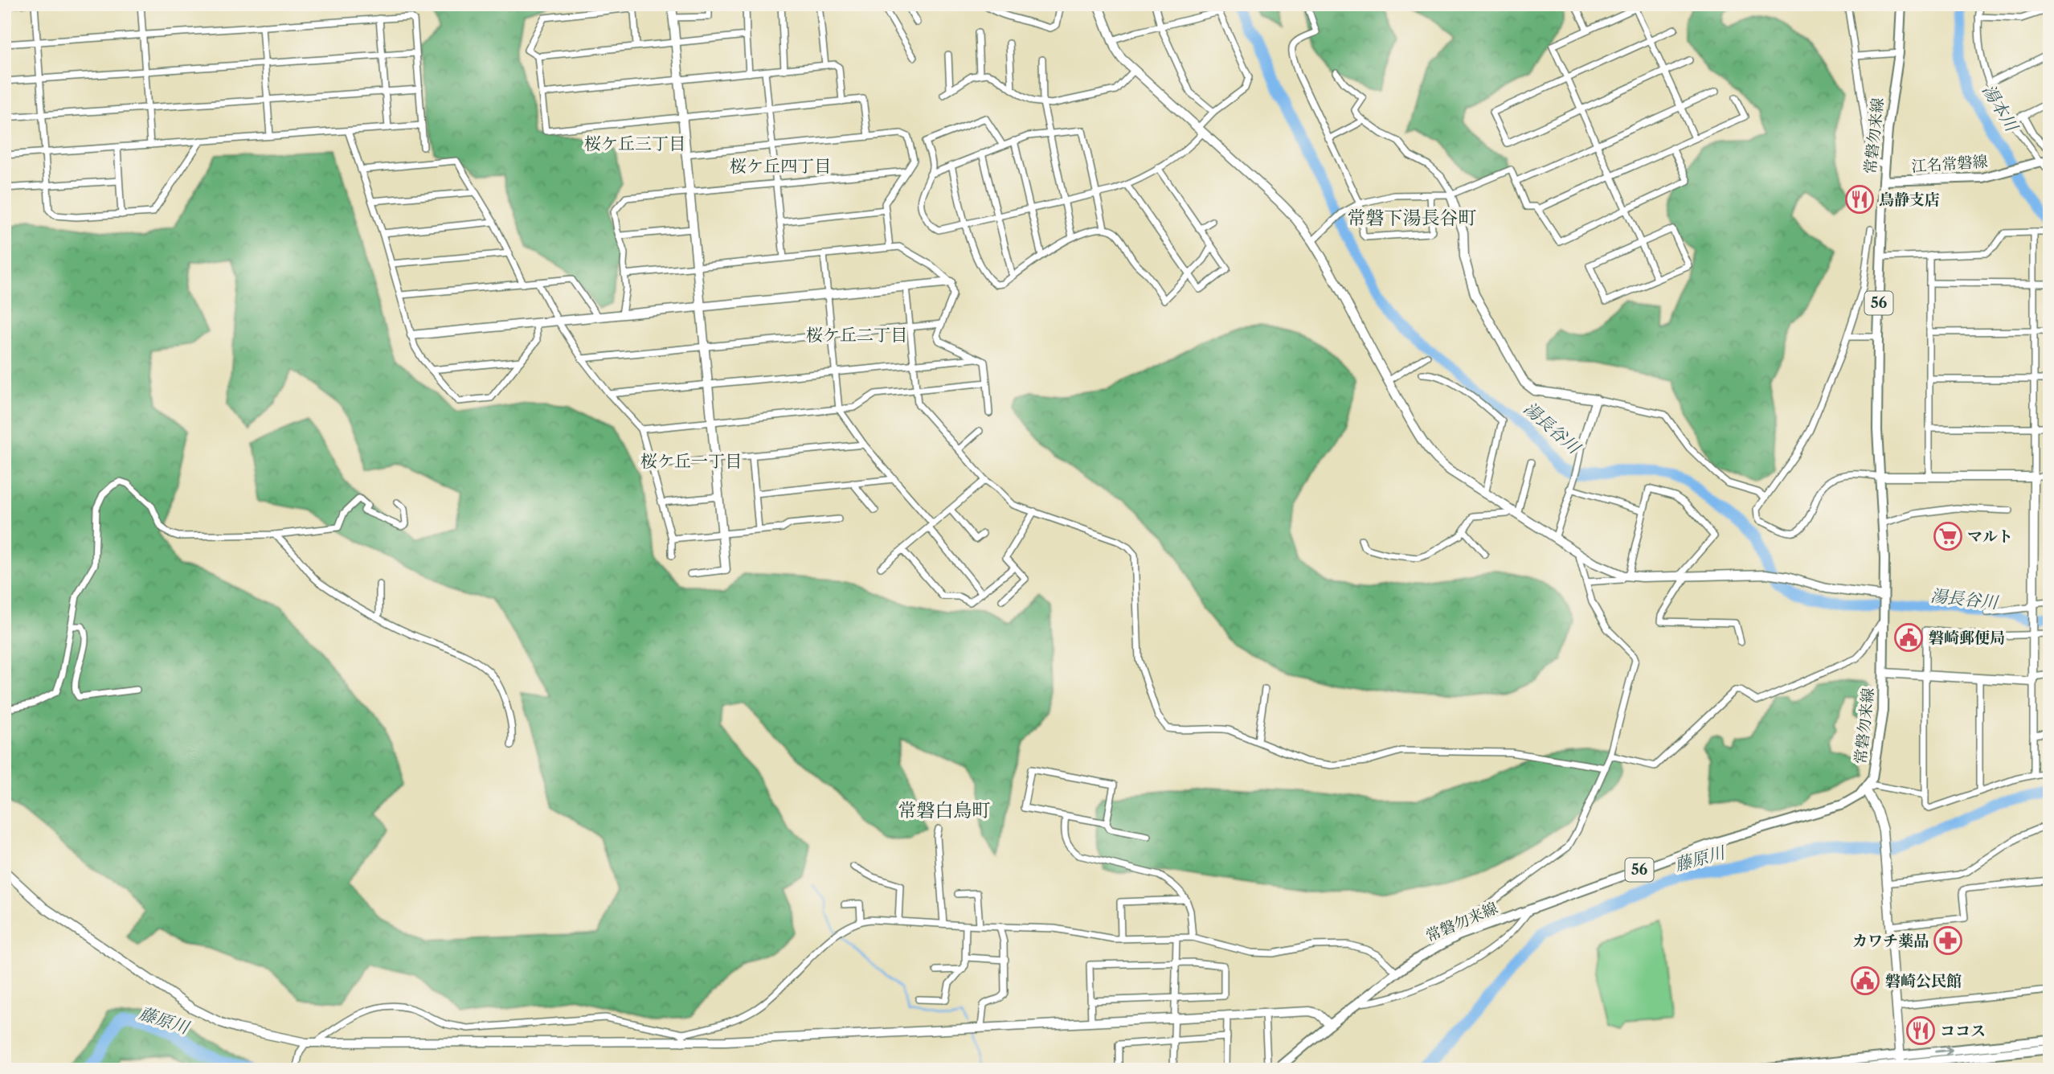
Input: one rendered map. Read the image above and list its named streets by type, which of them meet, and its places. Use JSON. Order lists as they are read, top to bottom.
{
  "streets": {
    "main road": ["常磐勿来線", "江名常磐線", "56"]
  },
  "crossings": [
    ["常磐勿来線", "江名常磐線"]
  ],
  "districts": [
    "桜ケ丘三丁目",
    "桜ケ丘四丁目",
    "常磐下湯長谷町",
    "桜ケ丘二丁目",
    "桜ケ丘一丁目",
    "常磐白鳥町"
  ],
  "water": ["湯本川", "湯長谷川", "藤原川"],
  "places": {
    "restaurant": ["鳥静支店", "ココス"],
    "supermarket": ["マルト"],
    "public building": ["磐崎郵便局", "磐崎公民館"],
    "pharmacy": ["カワチ薬品"]
  }
}
